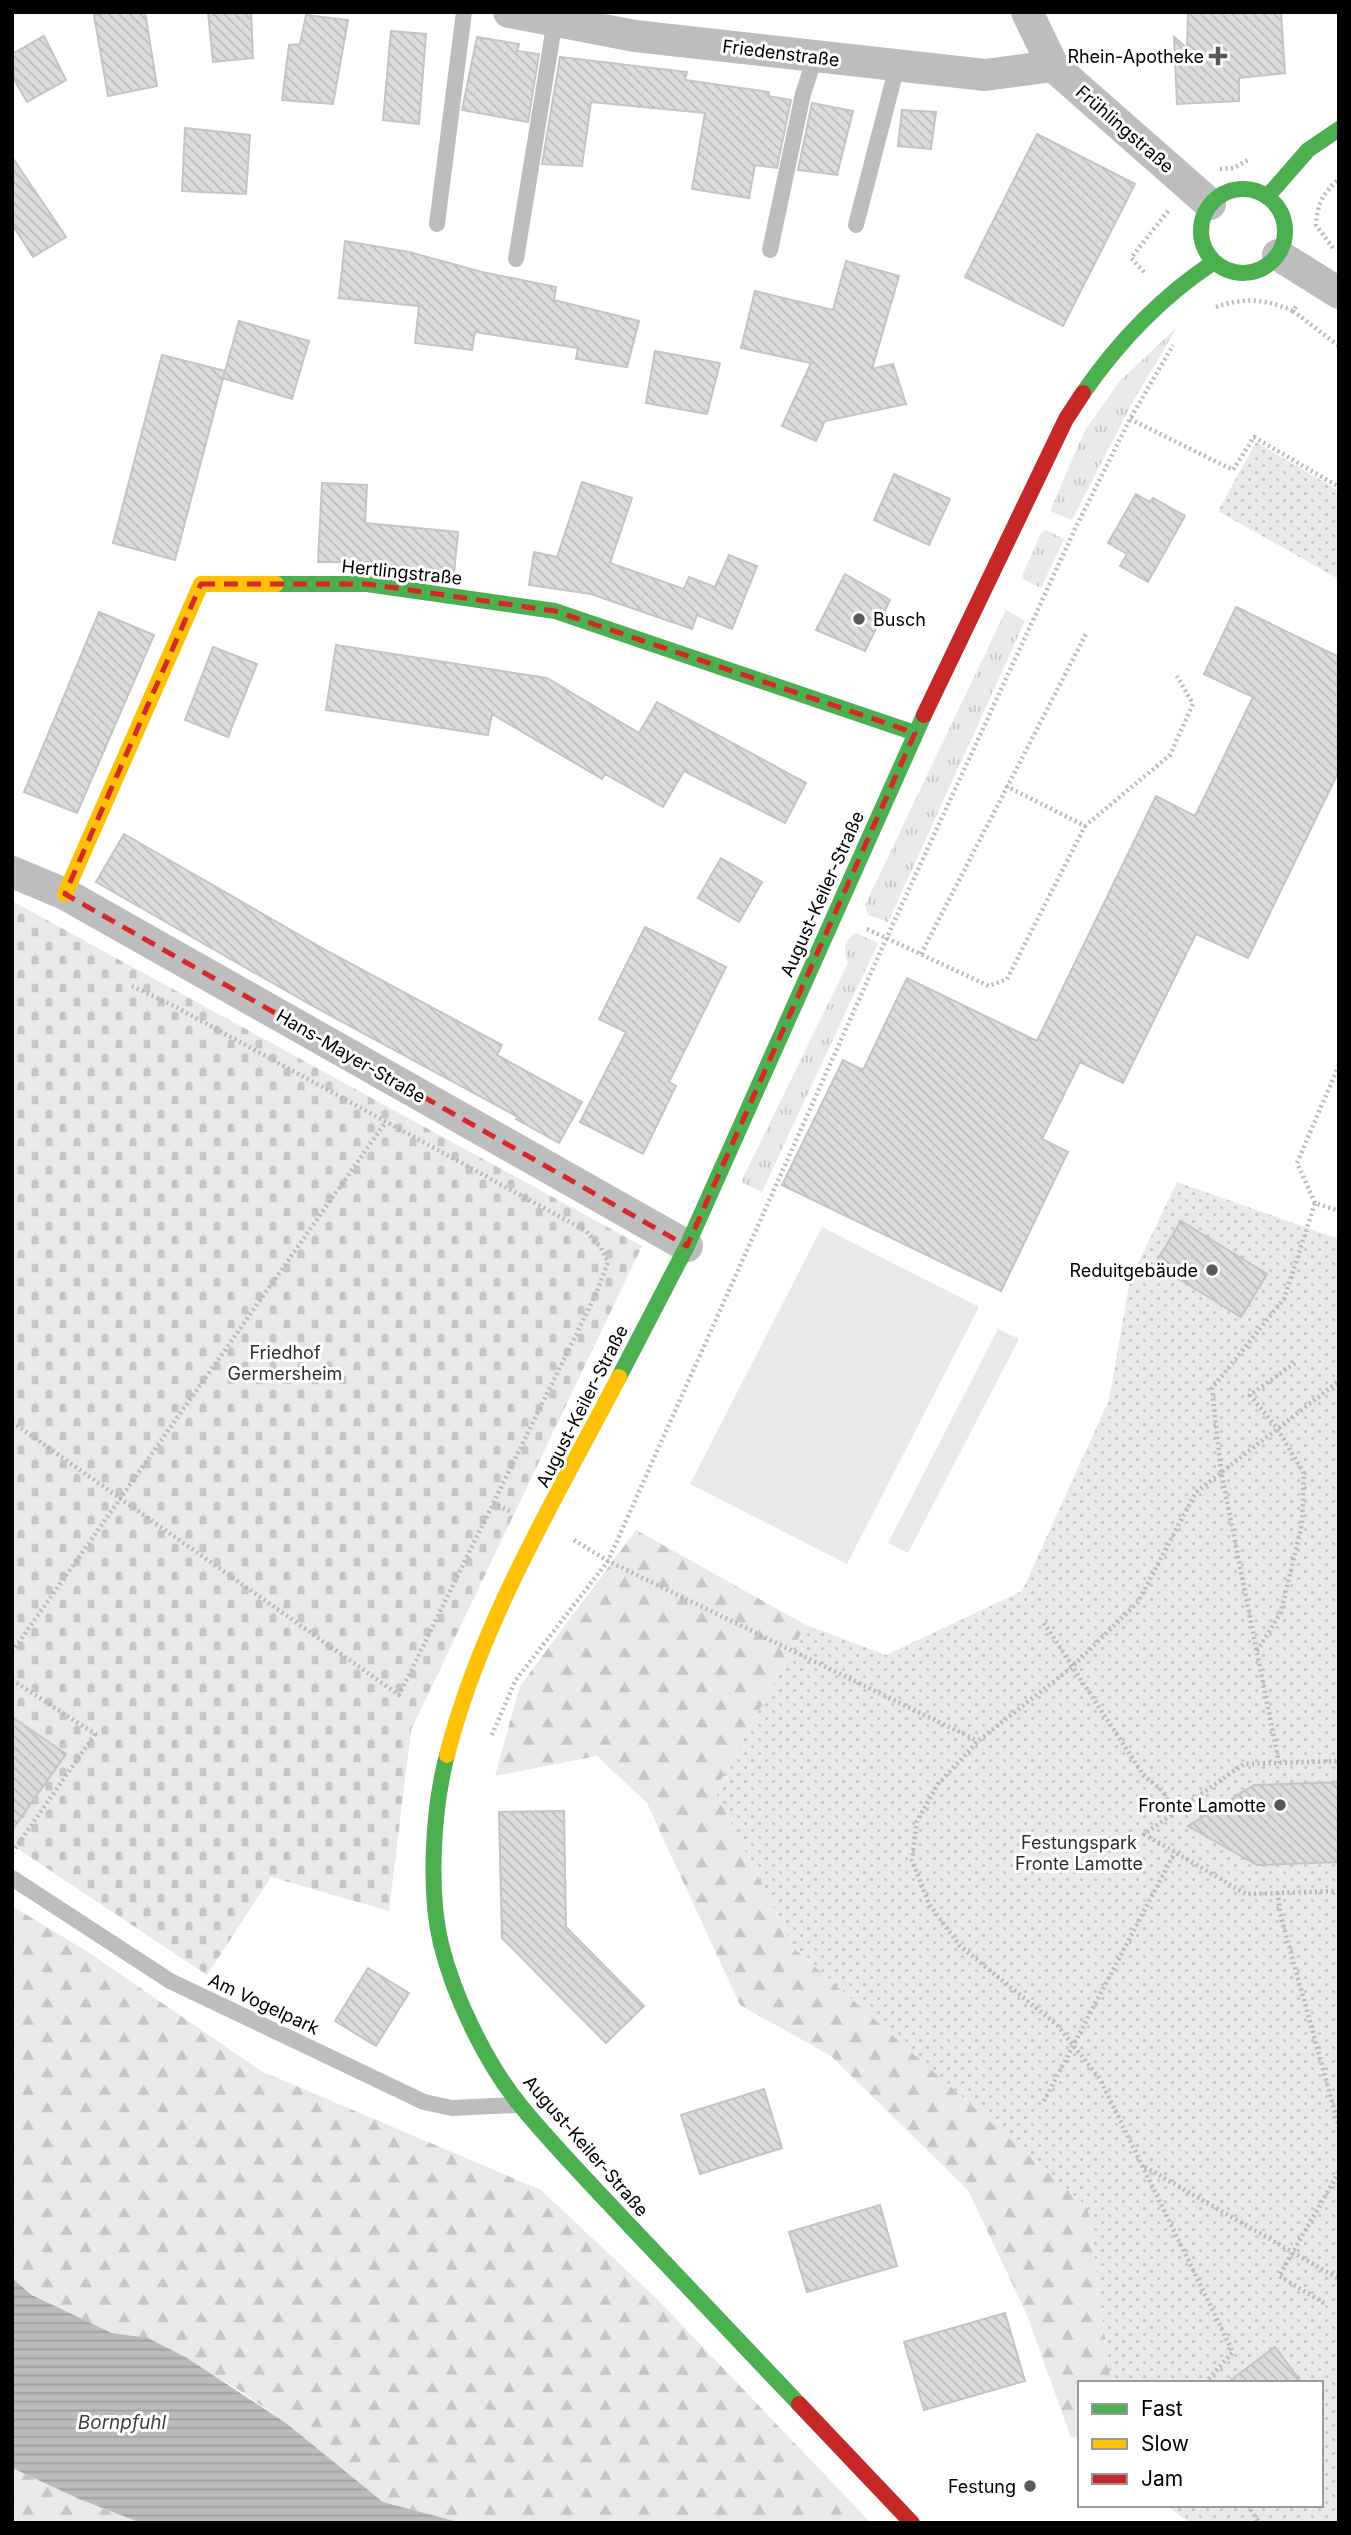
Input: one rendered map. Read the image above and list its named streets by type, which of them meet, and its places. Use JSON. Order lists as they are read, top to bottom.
{
  "streets": {
    "street": [
      "Friedenstraße",
      "Frühlingstraße",
      "Hertlingstraße",
      "August-Keiler-Straße",
      "Hans-Mayer-Straße"
    ],
    "lane": ["Am Vogelpark"]
  },
  "crossings": [
    ["Friedenstraße", "Frühlingstraße"],
    ["Frühlingstraße", "August-Keiler-Straße"],
    ["Hertlingstraße", "August-Keiler-Straße"],
    ["Hertlingstraße", "Hans-Mayer-Straße"],
    ["August-Keiler-Straße", "Hans-Mayer-Straße"],
    ["August-Keiler-Straße", "Am Vogelpark"]
  ],
  "water": ["Bornpfuhl"],
  "parks": ["Friedhof Germersheim", "Festungspark Fronte Lamotte"],
  "places": {
    "health": ["Rhein-Apotheke"],
    "other": [
      "Busch",
      "Reduitgebäude",
      "Fronte Lamotte",
      "Festung"
    ]
  },
  "legend": ["Fast", "Slow", "Jam"]
}
